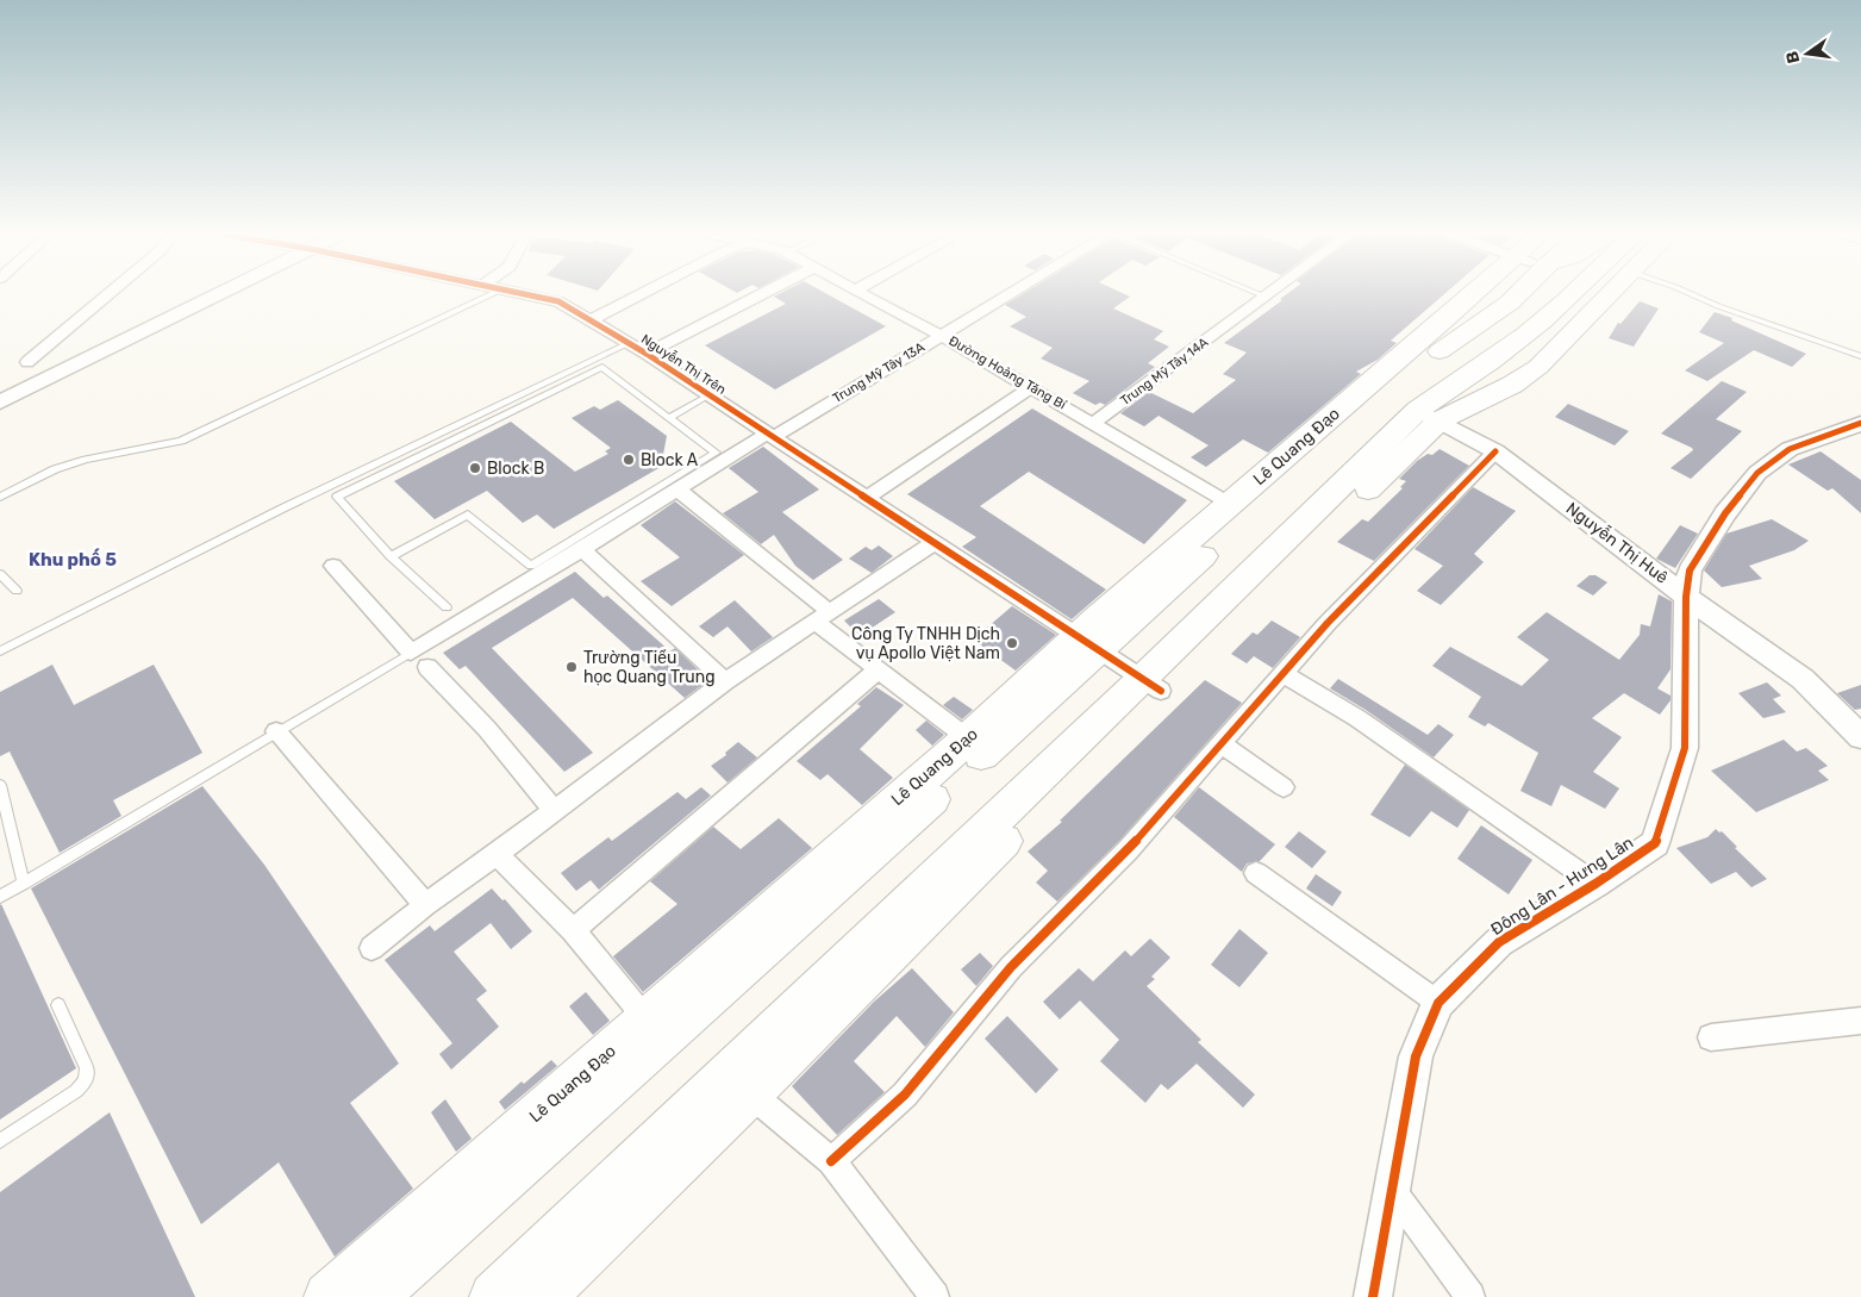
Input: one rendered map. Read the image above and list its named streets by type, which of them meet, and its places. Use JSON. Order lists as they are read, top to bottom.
{
  "streets": {
    "highway": ["Lê Quang Đạo"],
    "street": [
      "Nguyễn Thị Trên",
      "Trung Mỹ Tây 14A",
      "Trung Mỹ Tây 13A",
      "Đường Hoàng Tăng Bí",
      "Nguyễn Thị Huê",
      "Đông Lân - Hưng Lân"
    ]
  },
  "crossings": [
    ["Nguyễn Thị Trên", "Trung Mỹ Tây 13A"],
    ["Nguyễn Thị Trên", "Lê Quang Đạo"],
    ["Trung Mỹ Tây 14A", "Đường Hoàng Tăng Bí"],
    ["Trung Mỹ Tây 13A", "Đường Hoàng Tăng Bí"],
    ["Đường Hoàng Tăng Bí", "Lê Quang Đạo"],
    ["Nguyễn Thị Huê", "Đông Lân - Hưng Lân"]
  ],
  "districts": ["Khu phố 5"],
  "places": [
    "Block A",
    "Block B",
    "Công Ty TNHH Dịch vụ Apollo Việt Nam",
    "Trường Tiểu học Quang Trung"
  ],
  "north": "left"
}
